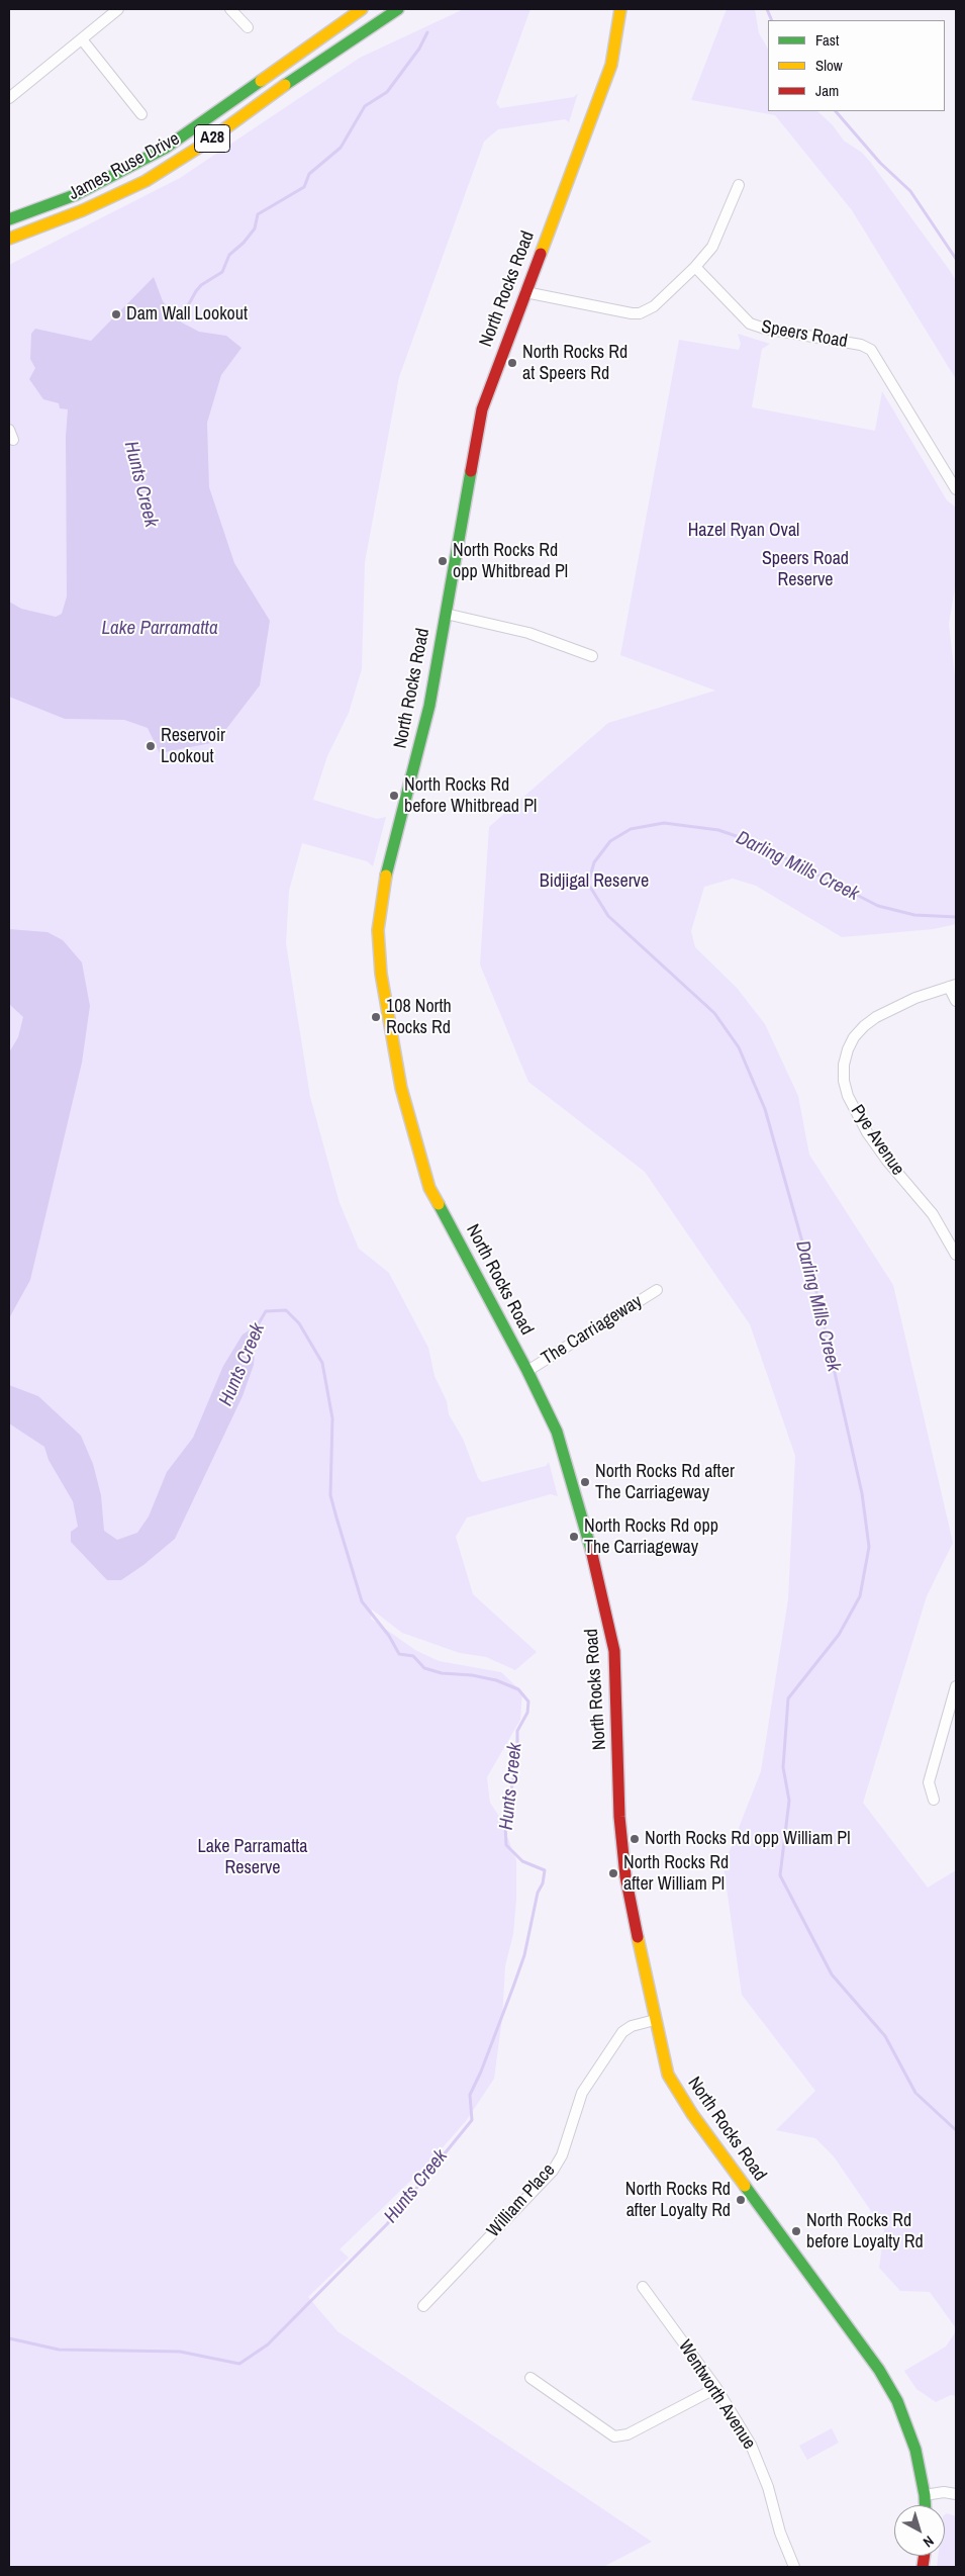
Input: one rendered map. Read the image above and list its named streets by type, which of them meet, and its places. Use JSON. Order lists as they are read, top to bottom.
{
  "streets": {
    "main road": ["A28", "James Ruse Drive", "North Rocks Road"],
    "street": [
      "Speers Road",
      "Pye Avenue",
      "The Carriageway",
      "William Place",
      "Wentworth Avenue"
    ]
  },
  "crossings": [
    ["North Rocks Road", "The Carriageway"],
    ["North Rocks Road", "William Place"]
  ],
  "water": ["Hunts Creek", "Lake Parramatta", "Darling Mills Creek"],
  "parks": [
    "Hazel Ryan Oval",
    "Speers Road Reserve",
    "Bidjigal Reserve",
    "Lake Parramatta Reserve"
  ],
  "places": [
    "Dam Wall Lookout",
    "North Rocks Rd at Speers Rd",
    "North Rocks Rd opp Whitbread Pl",
    "Reservoir Lookout",
    "North Rocks Rd before Whitbread Pl",
    "108 North Rocks Rd",
    "North Rocks Rd after The Carriageway",
    "North Rocks Rd opp The Carriageway",
    "North Rocks Rd opp William Pl",
    "North Rocks Rd after William Pl",
    "North Rocks Rd after Loyalty Rd",
    "North Rocks Rd before Loyalty Rd"
  ],
  "legend": ["Fast", "Slow", "Jam"],
  "north": "bottom right"
}
